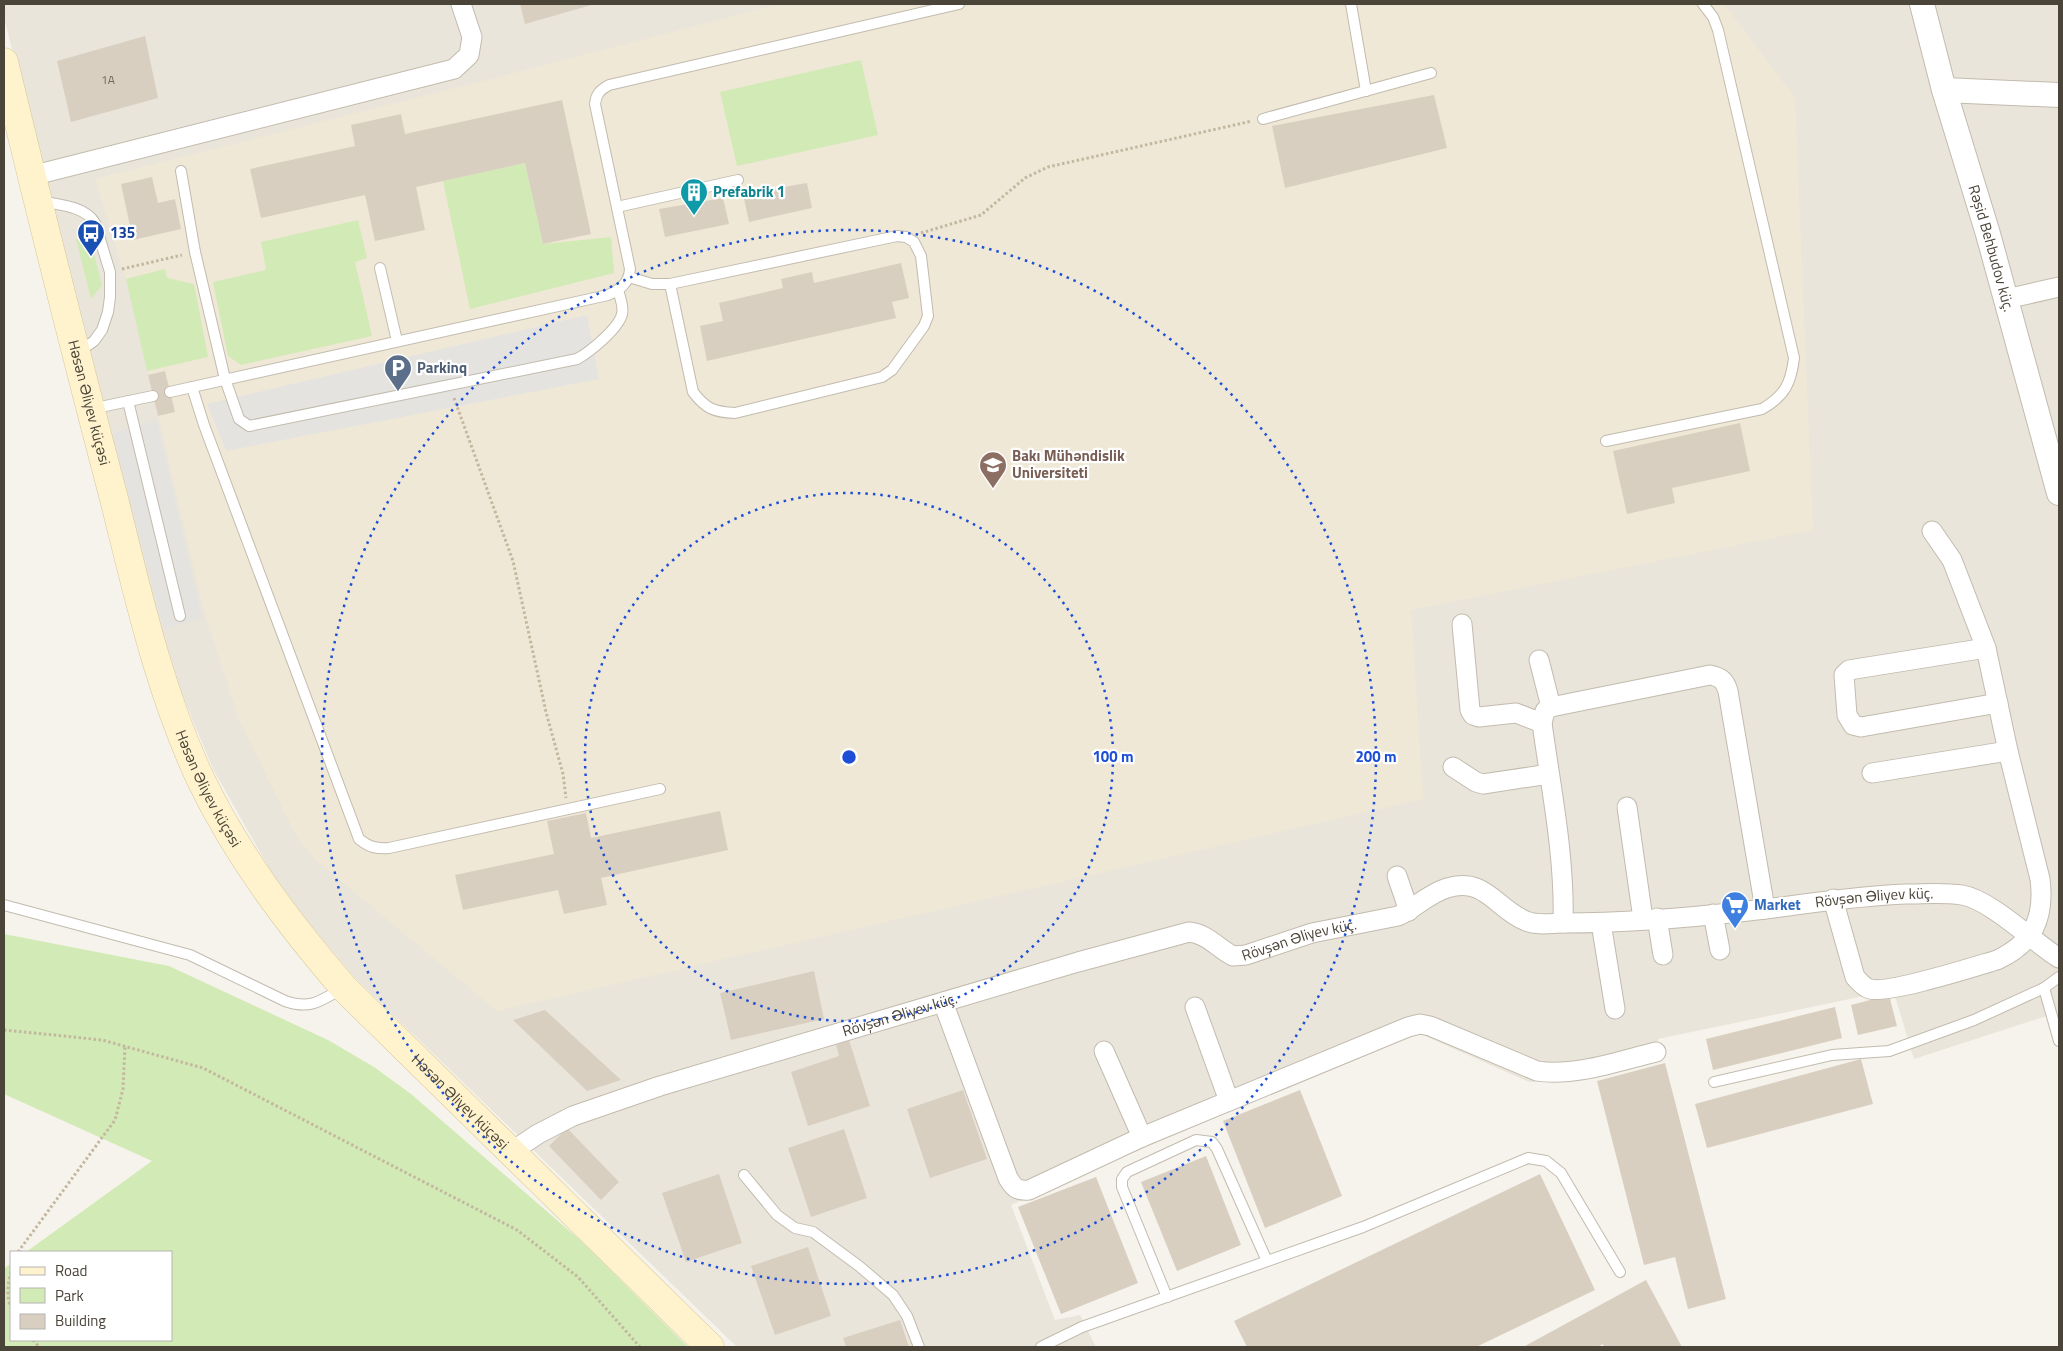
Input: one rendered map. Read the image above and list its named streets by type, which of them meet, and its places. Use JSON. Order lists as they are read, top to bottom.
{
  "streets": {
    "main road": ["Həsən Əliyev küçəsi"],
    "street": ["Rəşid Behbudov küç.", "Rövşən Əliyev küç."]
  },
  "crossings": [
    ["Həsən Əliyev küçəsi", "Rövşən Əliyev küç."]
  ],
  "places": {
    "building": ["Prefabrik 1"],
    "bus stop": ["135"],
    "parking": ["Parkinq"],
    "school or university": ["Bakı Mühəndislik Universiteti"],
    "supermarket": ["Market"]
  },
  "house_numbers": ["1A"],
  "legend": ["Road", "Park", "Building"],
  "rings": ["100 m", "200 m"]
}
